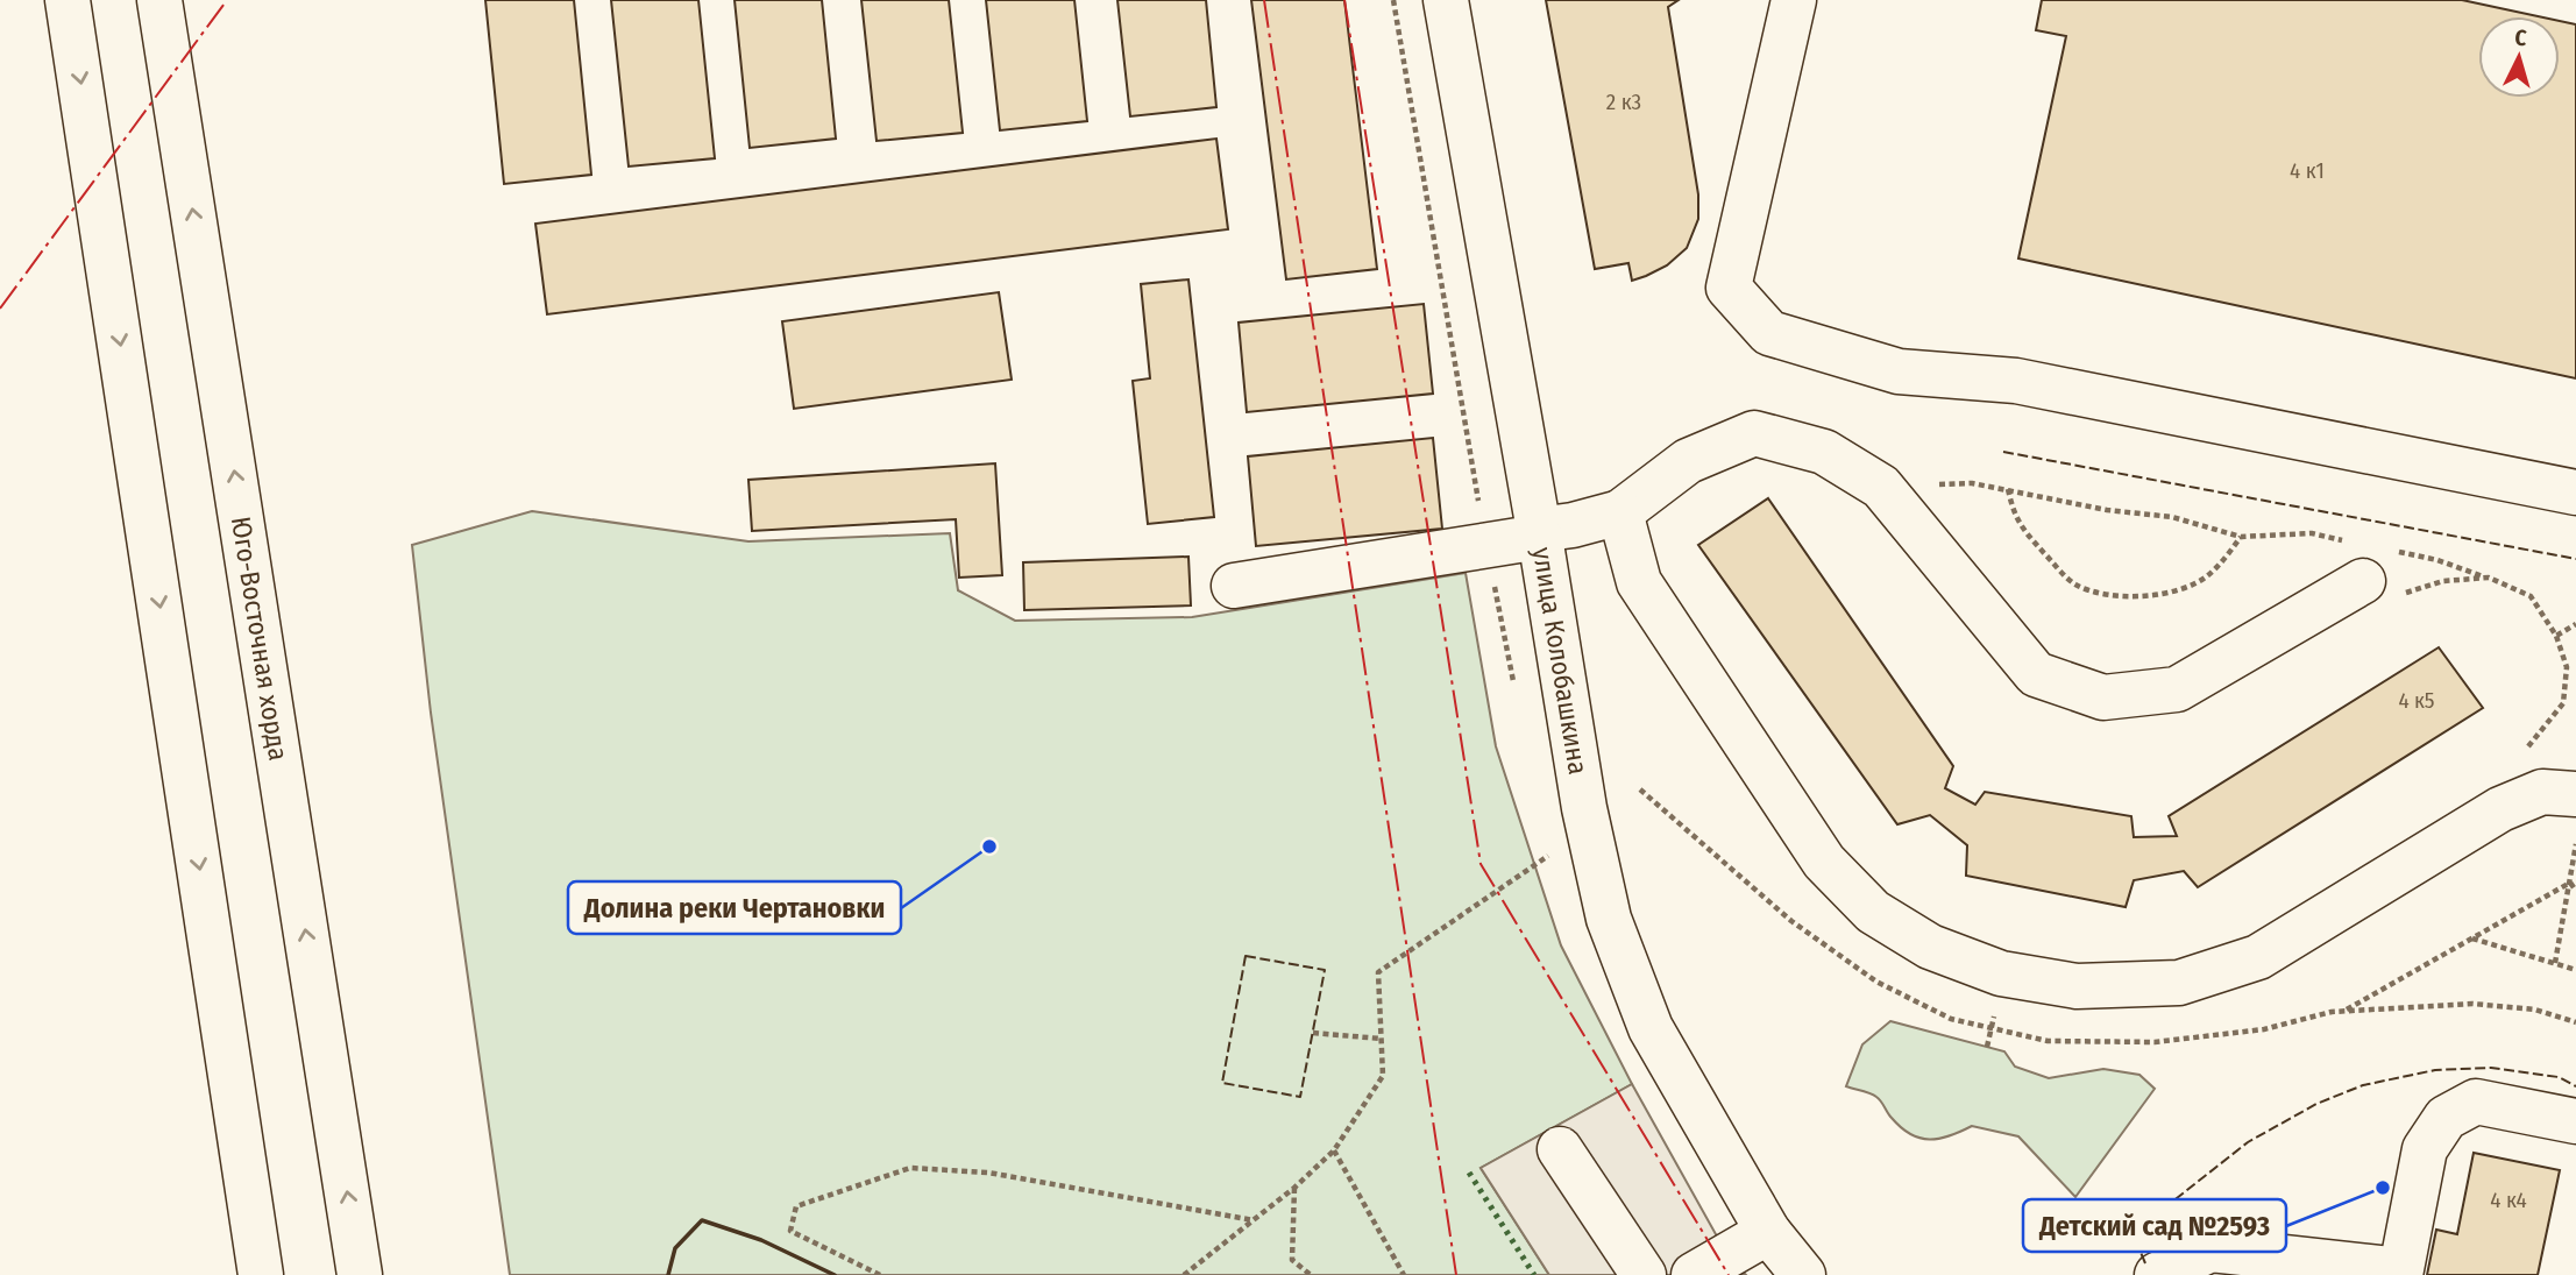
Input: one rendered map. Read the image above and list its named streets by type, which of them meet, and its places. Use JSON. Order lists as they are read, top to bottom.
{
  "streets": {
    "main road": ["Юго-Восточная хорда", "улица Колобашкина"]
  },
  "places": ["Долина реки Чертановки", "Детский сад №2593"],
  "house_numbers": [
    "2 к3",
    "4 к1",
    "4 к5",
    "4 к4"
  ],
  "north": "top"
}
